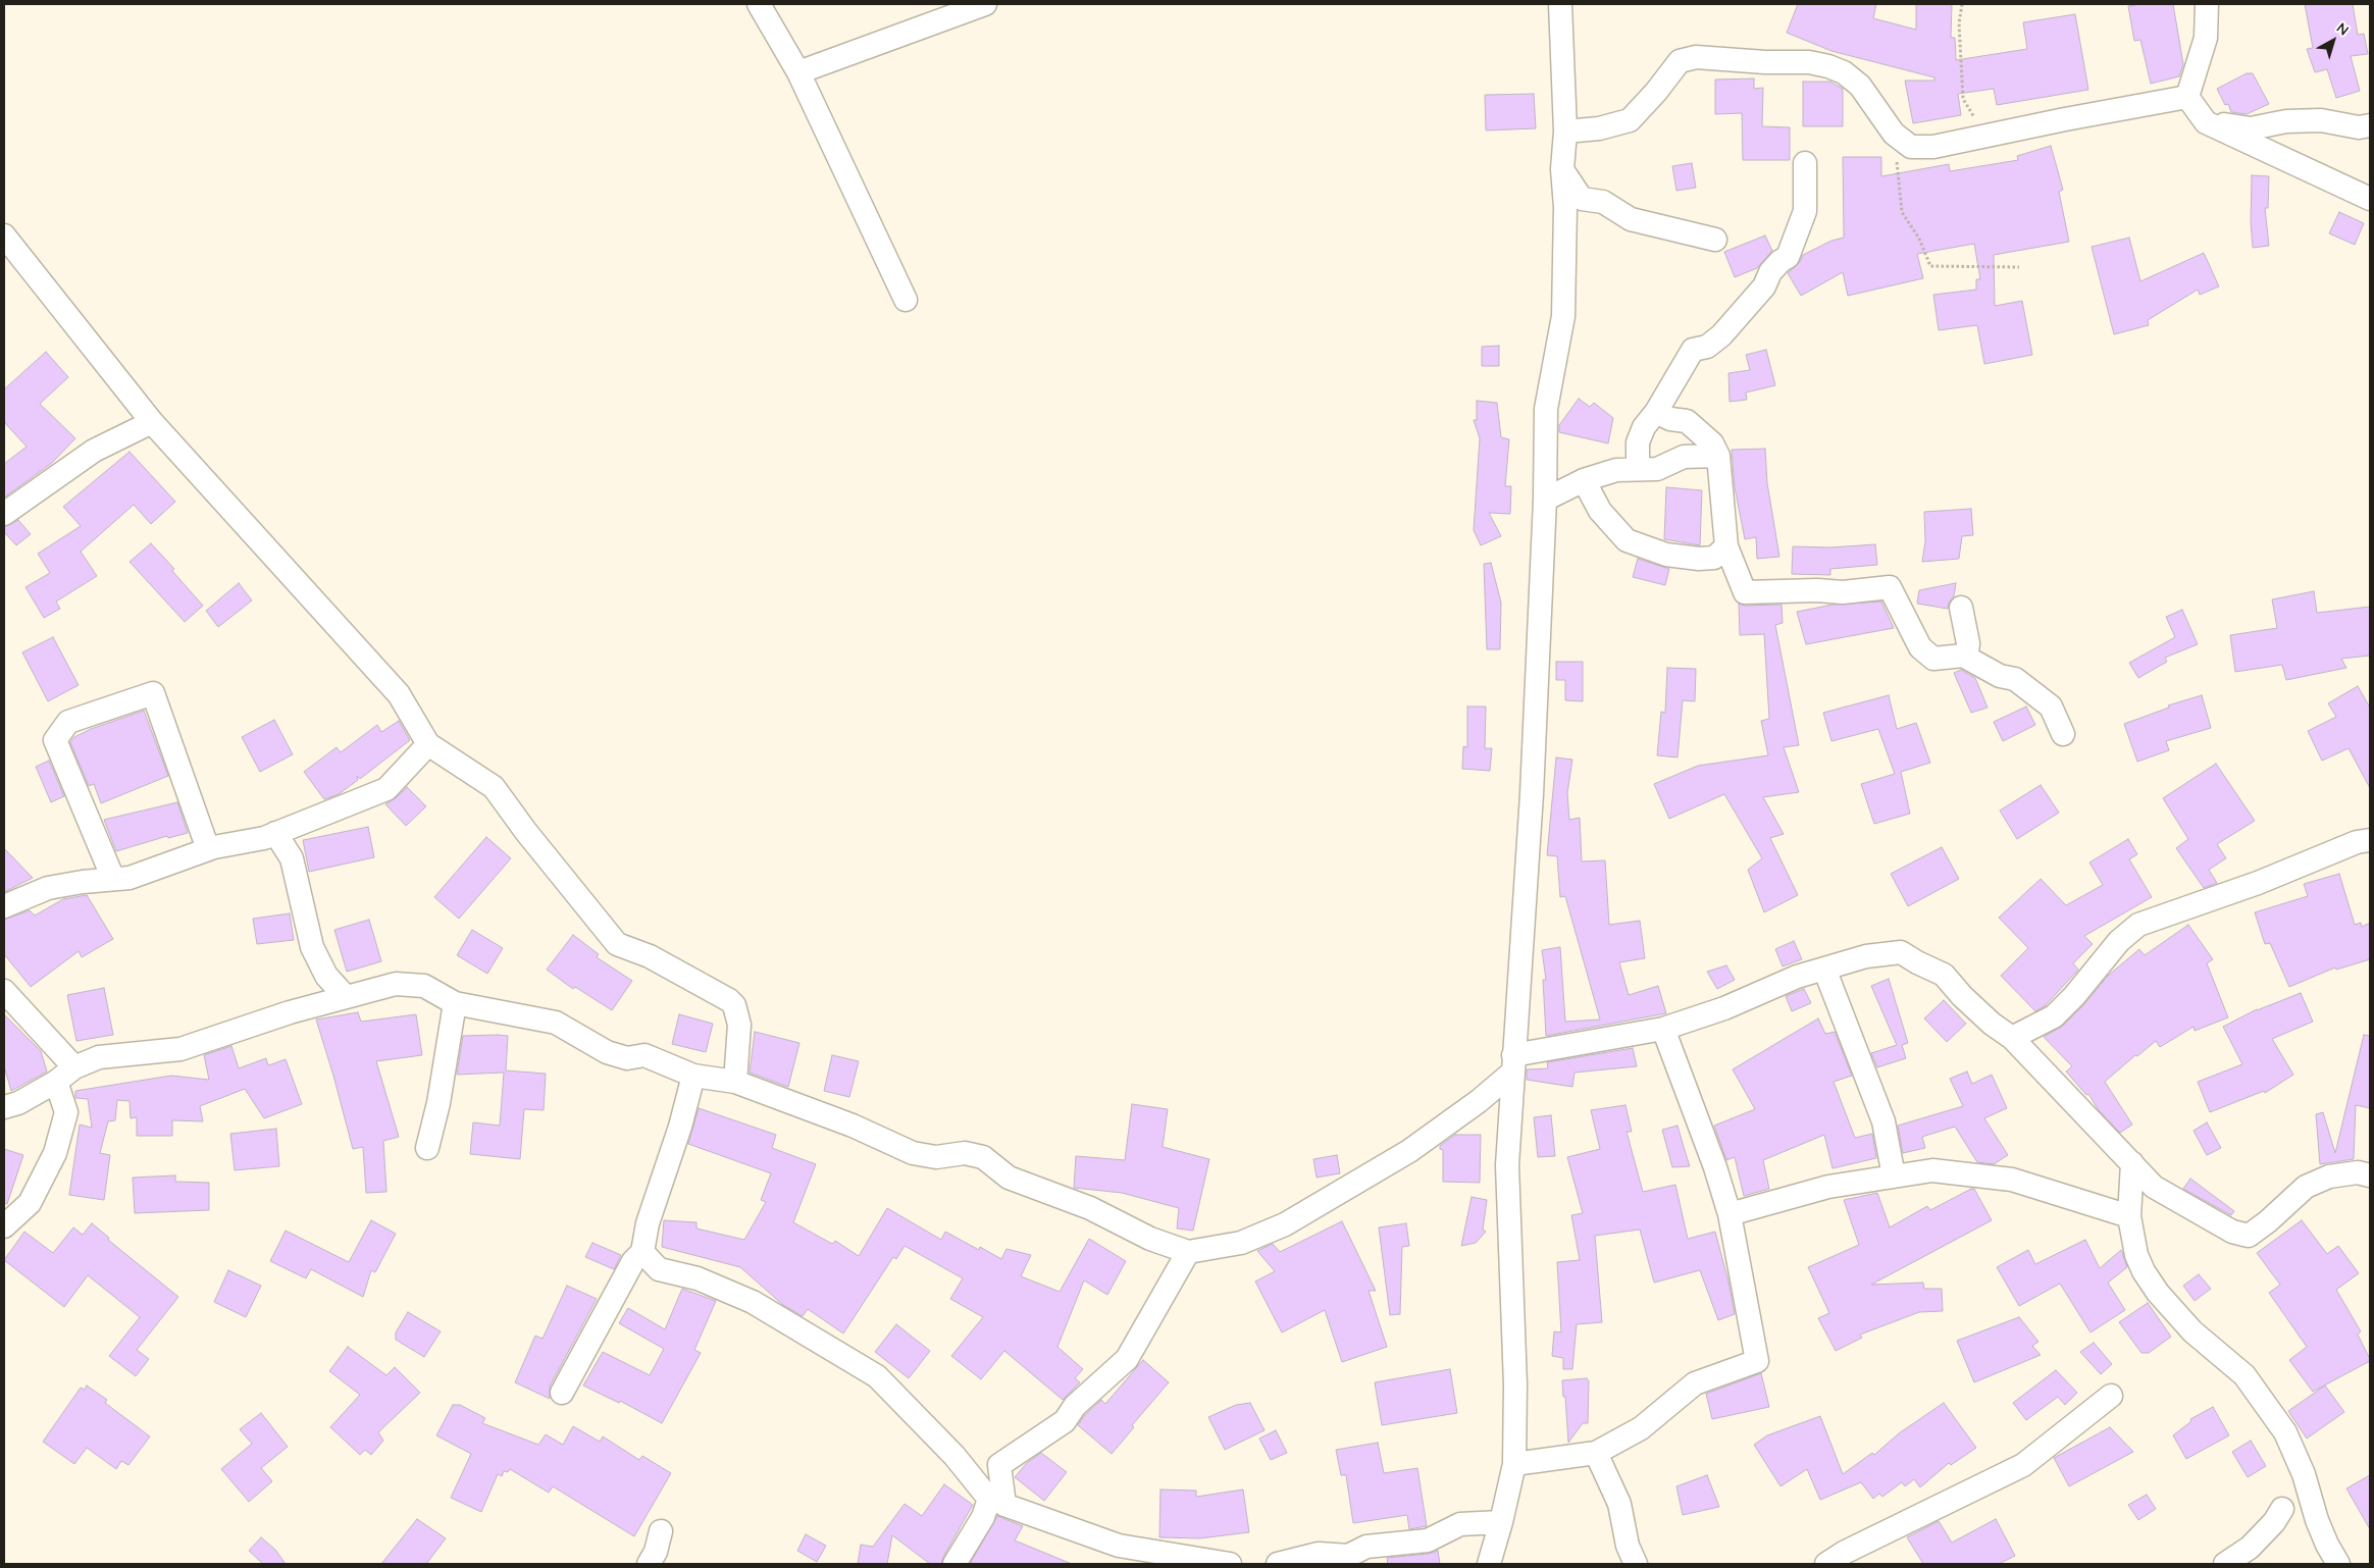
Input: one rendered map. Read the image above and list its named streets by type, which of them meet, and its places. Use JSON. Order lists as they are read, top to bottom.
{
  "north": "top right"
}
